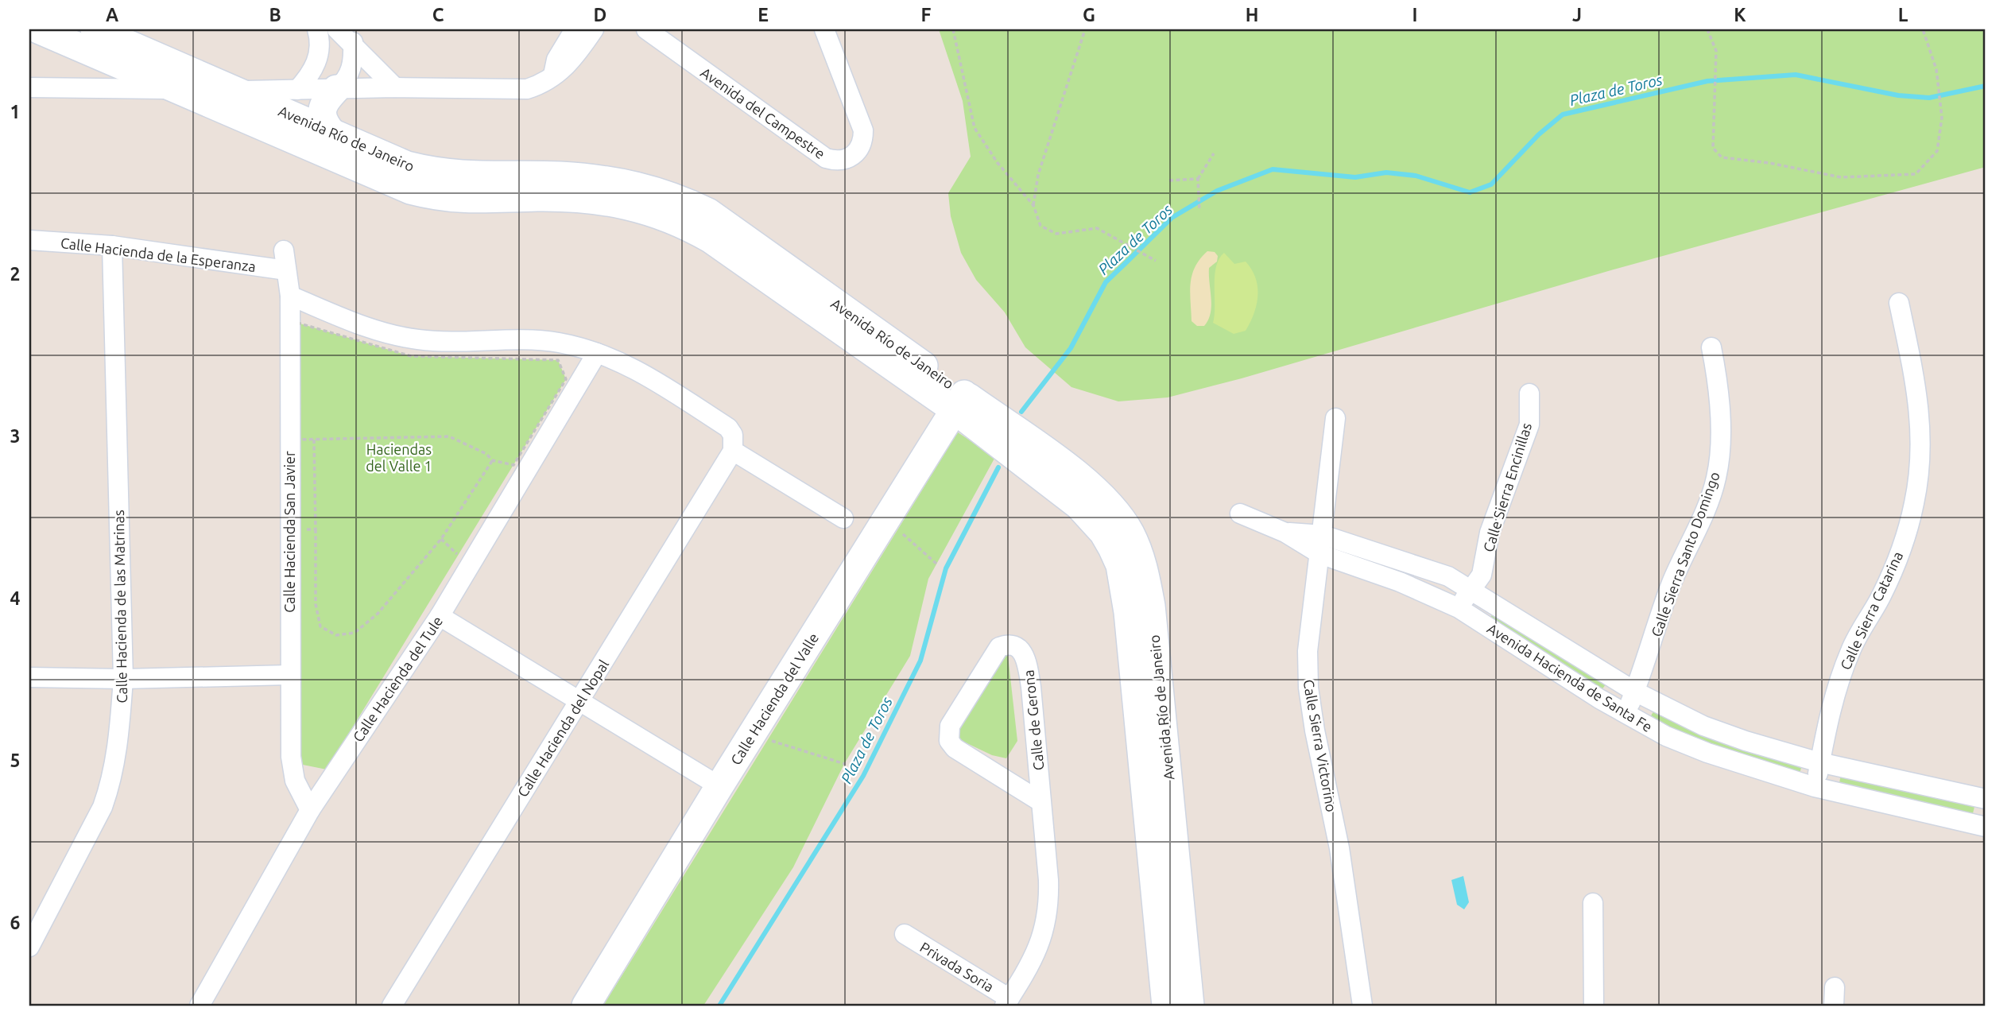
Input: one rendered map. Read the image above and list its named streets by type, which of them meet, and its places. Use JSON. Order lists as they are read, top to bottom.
{
  "streets": {
    "main road": ["Avenida Río de Janeiro", "Calle Hacienda del Valle"],
    "street": [
      "Avenida del Campestre",
      "Calle Hacienda de la Esperanza",
      "Calle Sierra Encinillas",
      "Calle Hacienda San Javier",
      "Calle Sierra Santo Domingo",
      "Calle Hacienda de las Matrinas",
      "Calle Sierra Catarina",
      "Avenida Hacienda de Santa Fe",
      "Calle Hacienda del Tule",
      "Calle de Gerona",
      "Calle Hacienda del Nopal",
      "Calle Sierra Victorino",
      "Privada Soria"
    ]
  },
  "crossings": [
    ["Avenida Río de Janeiro", "Calle Hacienda del Valle"],
    ["Calle Hacienda de la Esperanza", "Calle Hacienda San Javier"],
    ["Calle Hacienda de la Esperanza", "Calle Hacienda de las Matrinas"],
    ["Calle Sierra Encinillas", "Avenida Hacienda de Santa Fe"],
    ["Calle Hacienda San Javier", "Calle Hacienda del Tule"],
    ["Calle Sierra Santo Domingo", "Avenida Hacienda de Santa Fe"],
    ["Calle Sierra Catarina", "Avenida Hacienda de Santa Fe"],
    ["Avenida Hacienda de Santa Fe", "Calle Sierra Victorino"],
    ["Calle de Gerona", "Privada Soria"]
  ],
  "water": ["Plaza de Toros"],
  "parks": ["Haciendas del Valle 1"],
  "grid": {
    "columns": [
      "A",
      "B",
      "C",
      "D",
      "E",
      "F",
      "G",
      "H",
      "I",
      "J",
      "K",
      "L"
    ],
    "rows": [
      "1",
      "2",
      "3",
      "4",
      "5",
      "6"
    ]
  }
}
